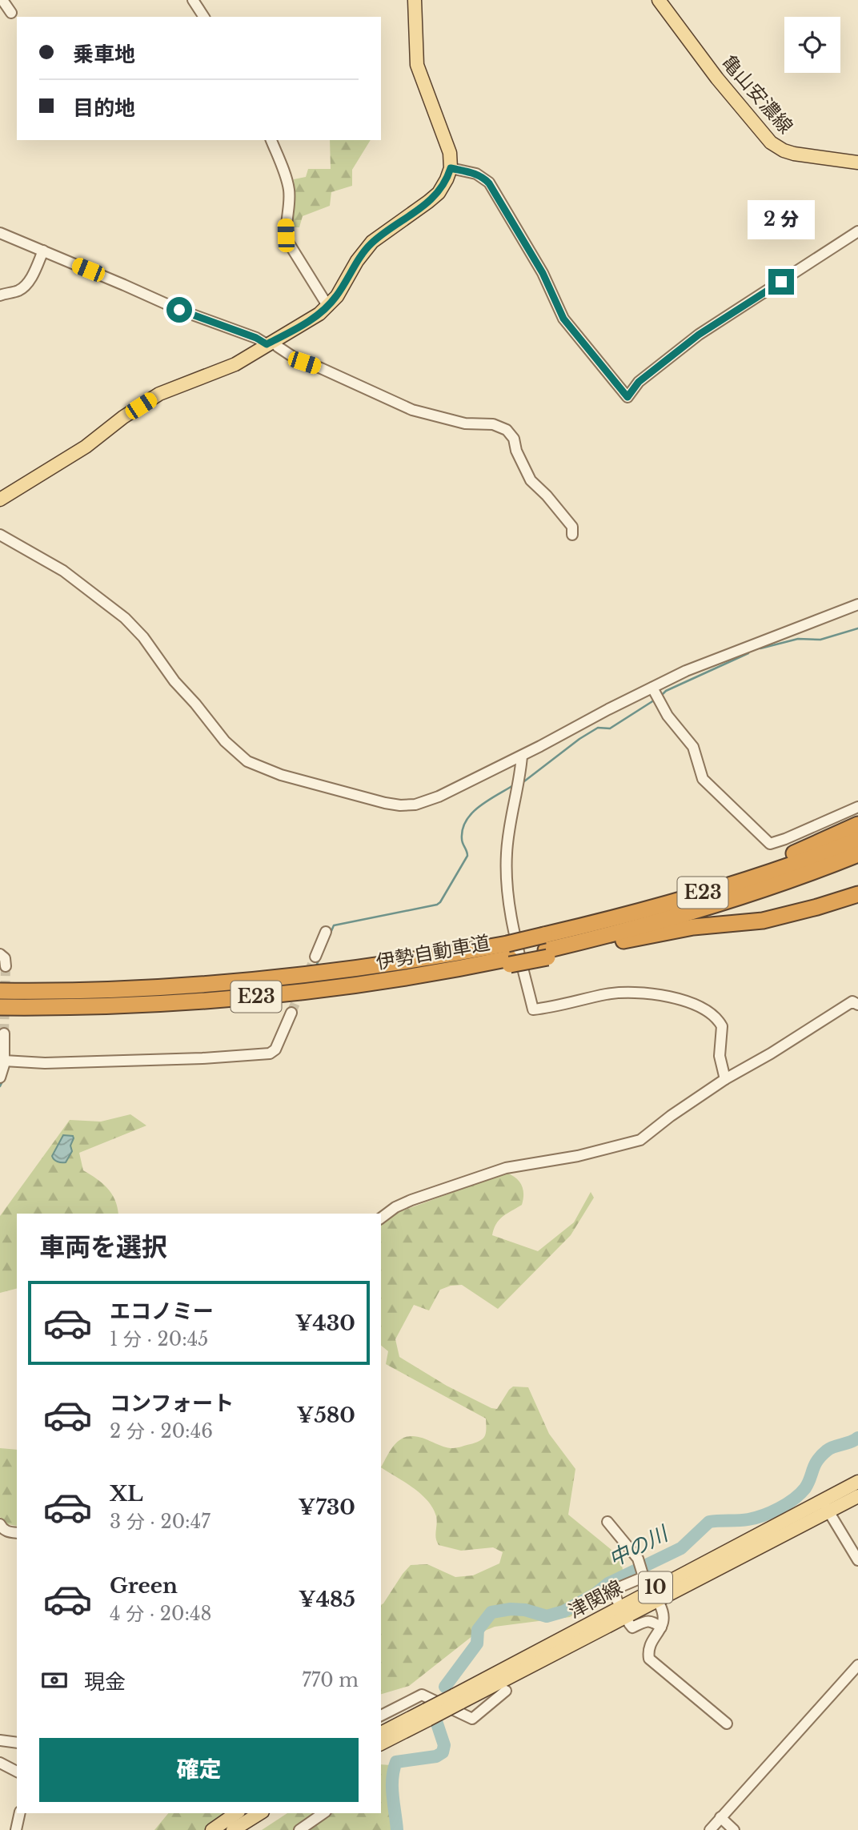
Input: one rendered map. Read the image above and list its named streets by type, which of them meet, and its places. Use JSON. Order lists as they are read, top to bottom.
{
  "streets": {
    "highway": ["E23", "伊勢自動車道"],
    "main road": ["亀山安濃線", "10", "津関線"]
  },
  "water": ["中の川"],
  "page": {
    "banner": ["乗車地", "目的地"],
    "bubble": "2 分",
    "heading": "車両を選択",
    "list": [
      {
        "name": "エコノミー",
        "note": "1 分 · 20:45",
        "value": "¥430"
      },
      {
        "name": "コンフォート",
        "note": "2 分 · 20:46",
        "value": "¥580"
      },
      {
        "name": "XL",
        "note": "3 分 · 20:47",
        "value": "¥730"
      },
      {
        "name": "Green",
        "note": "4 分 · 20:48",
        "value": "¥485"
      }
    ],
    "pay": ["現金", "770 m"],
    "buttons": "確定"
  }
}
